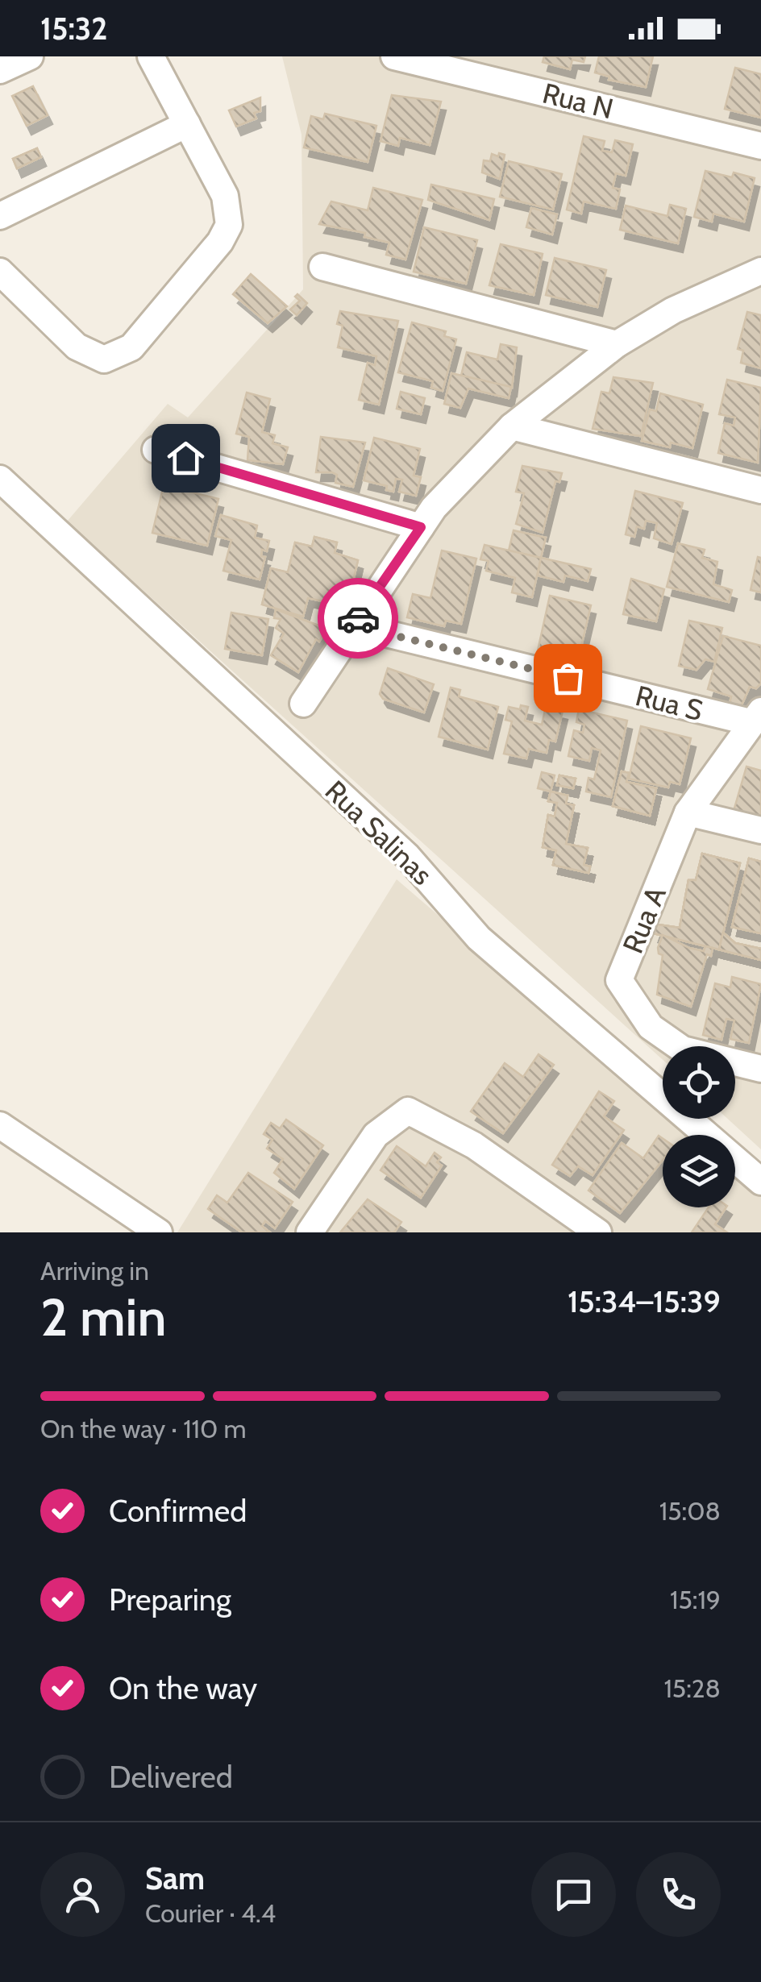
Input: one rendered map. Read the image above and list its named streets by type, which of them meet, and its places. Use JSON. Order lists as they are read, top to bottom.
{
  "streets": {
    "street": [
      "Rua N",
      "Rua S",
      "Rua Salinas",
      "Rua A"
    ]
  },
  "crossings": [
    ["Rua S", "Rua A"]
  ],
  "page": {
    "status": "15:32",
    "heading": ["2 min", "Arriving in", "15:34–15:39"],
    "panel": ["Sam", "Courier · 4.4"],
    "bar": "On the way · 110 m",
    "list": [
      ["Confirmed", "15:08"],
      ["Preparing", "15:19"],
      ["On the way", "15:28"],
      "Delivered"
    ]
  }
}
